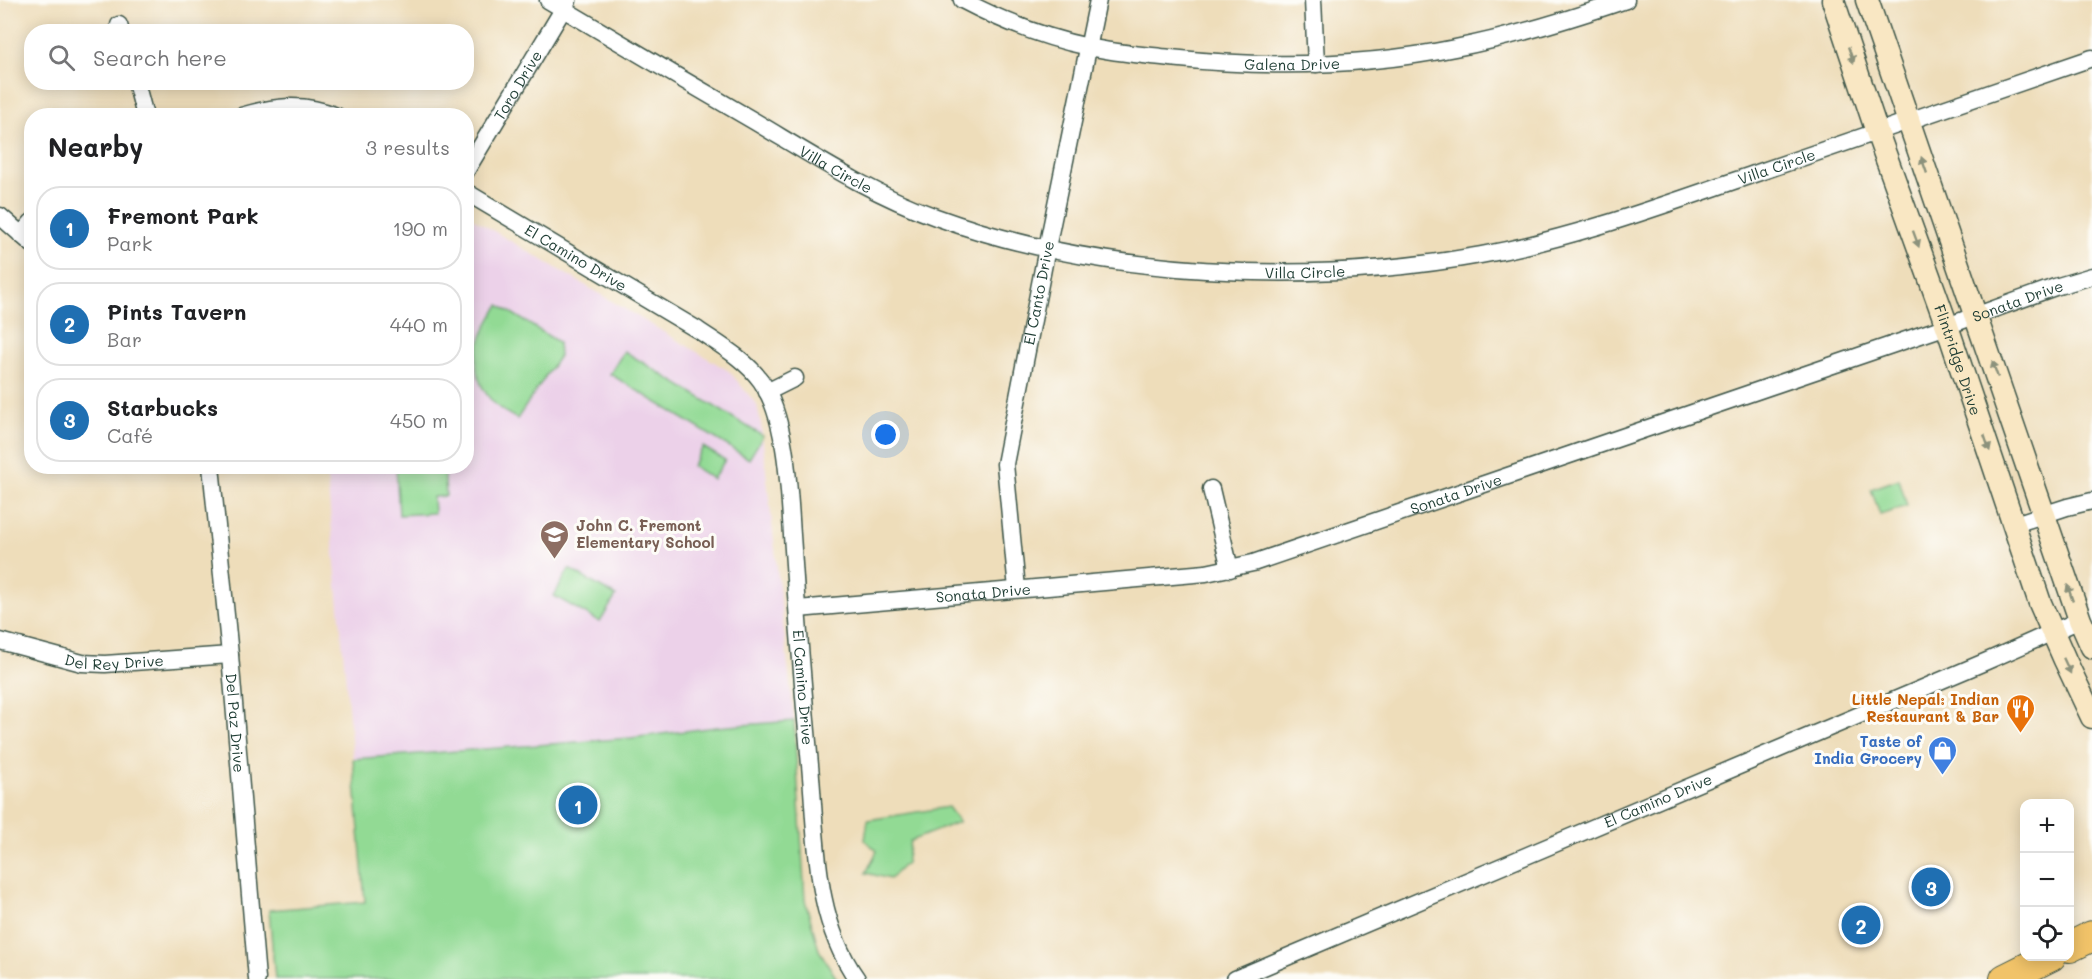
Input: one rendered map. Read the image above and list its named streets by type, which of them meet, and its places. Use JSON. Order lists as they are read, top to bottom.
{
  "streets": {
    "street": [
      "Galena Drive",
      "Toro Drive",
      "Villa Circle",
      "El Camino Drive",
      "El Canto Drive",
      "Sonata Drive",
      "Flintridge Drive",
      "Del Rey Drive",
      "Del Paz Drive"
    ]
  },
  "crossings": [
    ["Galena Drive", "El Canto Drive"],
    ["Toro Drive", "Villa Circle"],
    ["Villa Circle", "El Canto Drive"],
    ["Villa Circle", "Flintridge Drive"],
    ["El Camino Drive", "Sonata Drive"],
    ["El Camino Drive", "Flintridge Drive"],
    ["El Canto Drive", "Sonata Drive"],
    ["Sonata Drive", "Flintridge Drive"],
    ["Del Rey Drive", "Del Paz Drive"]
  ],
  "places": {
    "school or university": ["John C. Fremont Elementary School"],
    "restaurant": ["Little Nepal: Indian Restaurant & Bar"],
    "shop": ["Taste of India Grocery"]
  },
  "page": {
    "search": "Search here",
    "heading": ["Nearby", "3 results"],
    "list": [
      {
        "mark": "1",
        "name": "Fremont Park",
        "note": "Park",
        "value": "190 m"
      },
      {
        "mark": "2",
        "name": "Pints Tavern",
        "note": "Bar",
        "value": "440 m"
      },
      {
        "mark": "3",
        "name": "Starbucks",
        "note": "Café",
        "value": "450 m"
      }
    ],
    "pins": ["1", "3", "2"],
    "map_buttons": ["+", "−"]
  }
}
